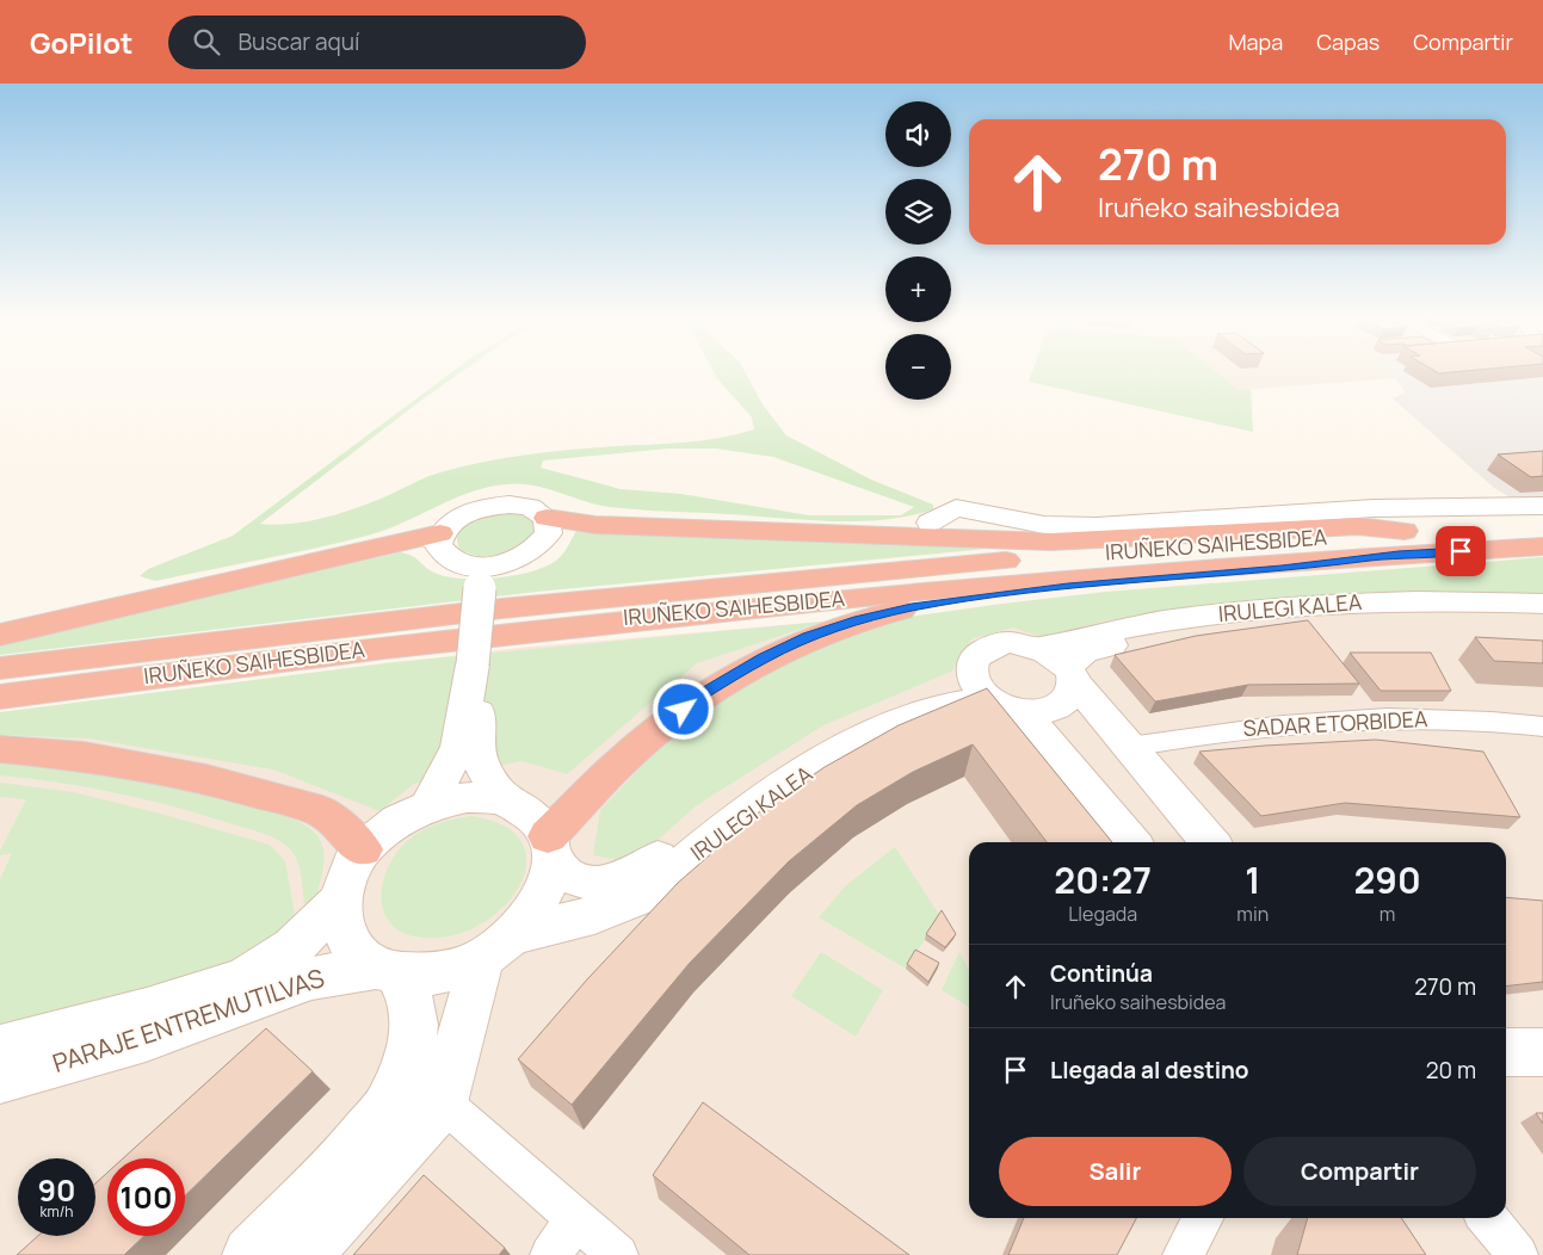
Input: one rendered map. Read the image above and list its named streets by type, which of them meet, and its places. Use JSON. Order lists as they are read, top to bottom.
{
  "streets": {
    "highway": ["IRUÑEKO SAIHESBIDEA"],
    "street": ["IRULEGI KALEA", "SADAR ETORBIDEA", "PARAJE ENTREMUTILVAS"]
  },
  "crossings": [
    ["IRULEGI KALEA", "PARAJE ENTREMUTILVAS"]
  ],
  "page": {
    "header": "GoPilot",
    "search": "Buscar aquí",
    "nav": ["Mapa", "Capas", "Compartir"],
    "map_buttons": ["+", "−"],
    "turn": ["270 m", "Iruñeko saihesbidea"],
    "eta": [
      "20:27",
      "Llegada",
      "1",
      "min",
      "290",
      "m"
    ],
    "list": [
      {
        "name": "Continúa",
        "note": "Iruñeko saihesbidea",
        "value": "270 m"
      },
      {
        "name": "Llegada al destino",
        "value": "20 m"
      }
    ],
    "buttons": ["Salir", "Compartir"],
    "speed": "90 km/h",
    "limit": "100"
  }
}
